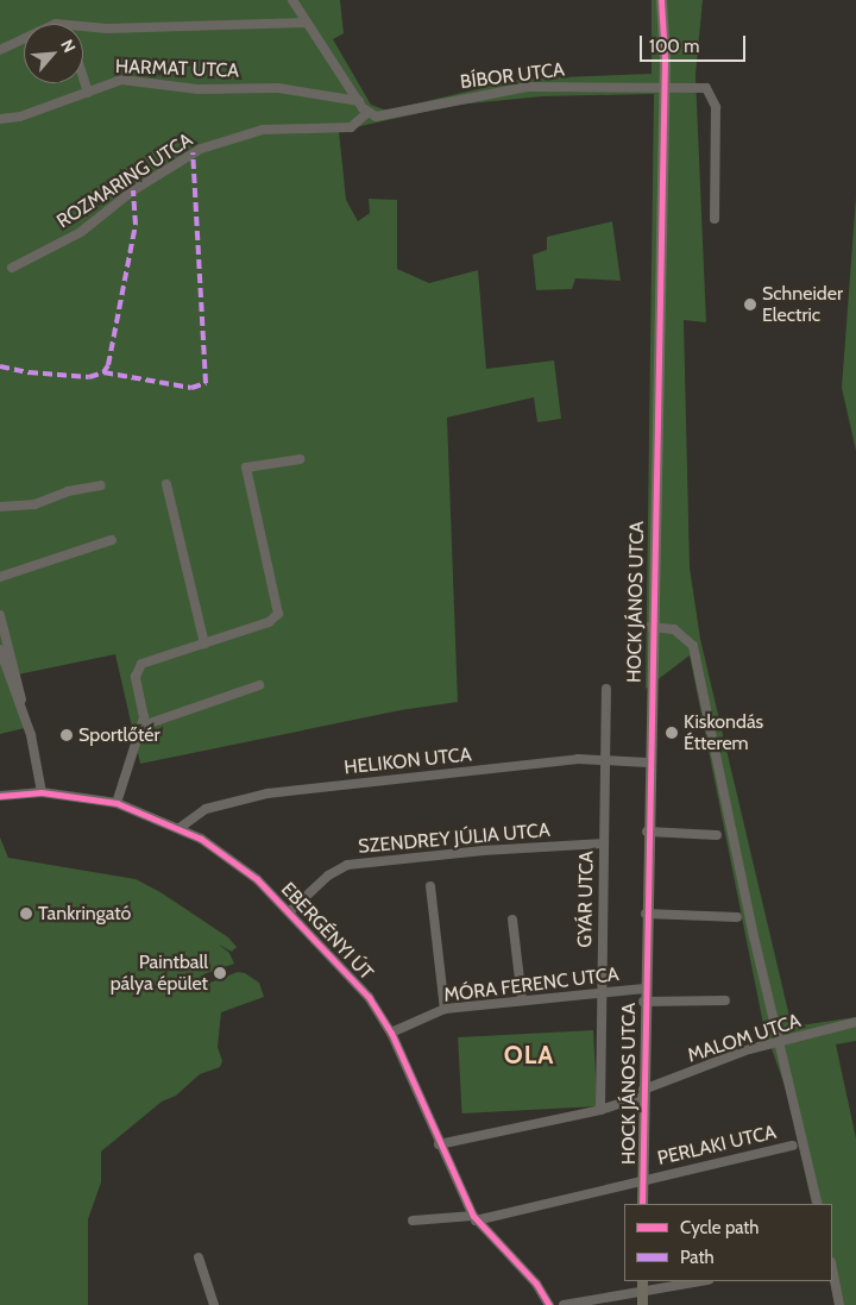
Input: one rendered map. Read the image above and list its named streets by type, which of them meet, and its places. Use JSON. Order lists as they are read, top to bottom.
{
  "streets": {
    "main road": ["HOCK JÁNOS UTCA"],
    "street": [
      "HARMAT UTCA",
      "BÍBOR UTCA",
      "ROZMARING UTCA",
      "HELIKON UTCA",
      "SZENDREY JÚLIA UTCA",
      "GYÁR UTCA",
      "EBERGÉNYI ÚT",
      "MÓRA FERENC UTCA",
      "MALOM UTCA",
      "PERLAKI UTCA"
    ]
  },
  "crossings": [
    ["BÍBOR UTCA", "ROZMARING UTCA"],
    ["BÍBOR UTCA", "HOCK JÁNOS UTCA"],
    ["HOCK JÁNOS UTCA", "HELIKON UTCA"],
    ["HOCK JÁNOS UTCA", "MÓRA FERENC UTCA"],
    ["HOCK JÁNOS UTCA", "MALOM UTCA"],
    ["HOCK JÁNOS UTCA", "PERLAKI UTCA"],
    ["HELIKON UTCA", "GYÁR UTCA"],
    ["HELIKON UTCA", "EBERGÉNYI ÚT"],
    ["SZENDREY JÚLIA UTCA", "GYÁR UTCA"],
    ["SZENDREY JÚLIA UTCA", "EBERGÉNYI ÚT"],
    ["GYÁR UTCA", "MÓRA FERENC UTCA"],
    ["GYÁR UTCA", "MALOM UTCA"],
    ["EBERGÉNYI ÚT", "MÓRA FERENC UTCA"],
    ["EBERGÉNYI ÚT", "MALOM UTCA"],
    ["EBERGÉNYI ÚT", "PERLAKI UTCA"]
  ],
  "districts": ["OLA"],
  "places": [
    "Schneider Electric",
    "Kiskondás Étterem",
    "Sportlőtér",
    "Tankringató",
    "Paintball pálya épület"
  ],
  "legend": ["Cycle path", "Path"],
  "scale_bar": "100 m",
  "north": "top right"
}
